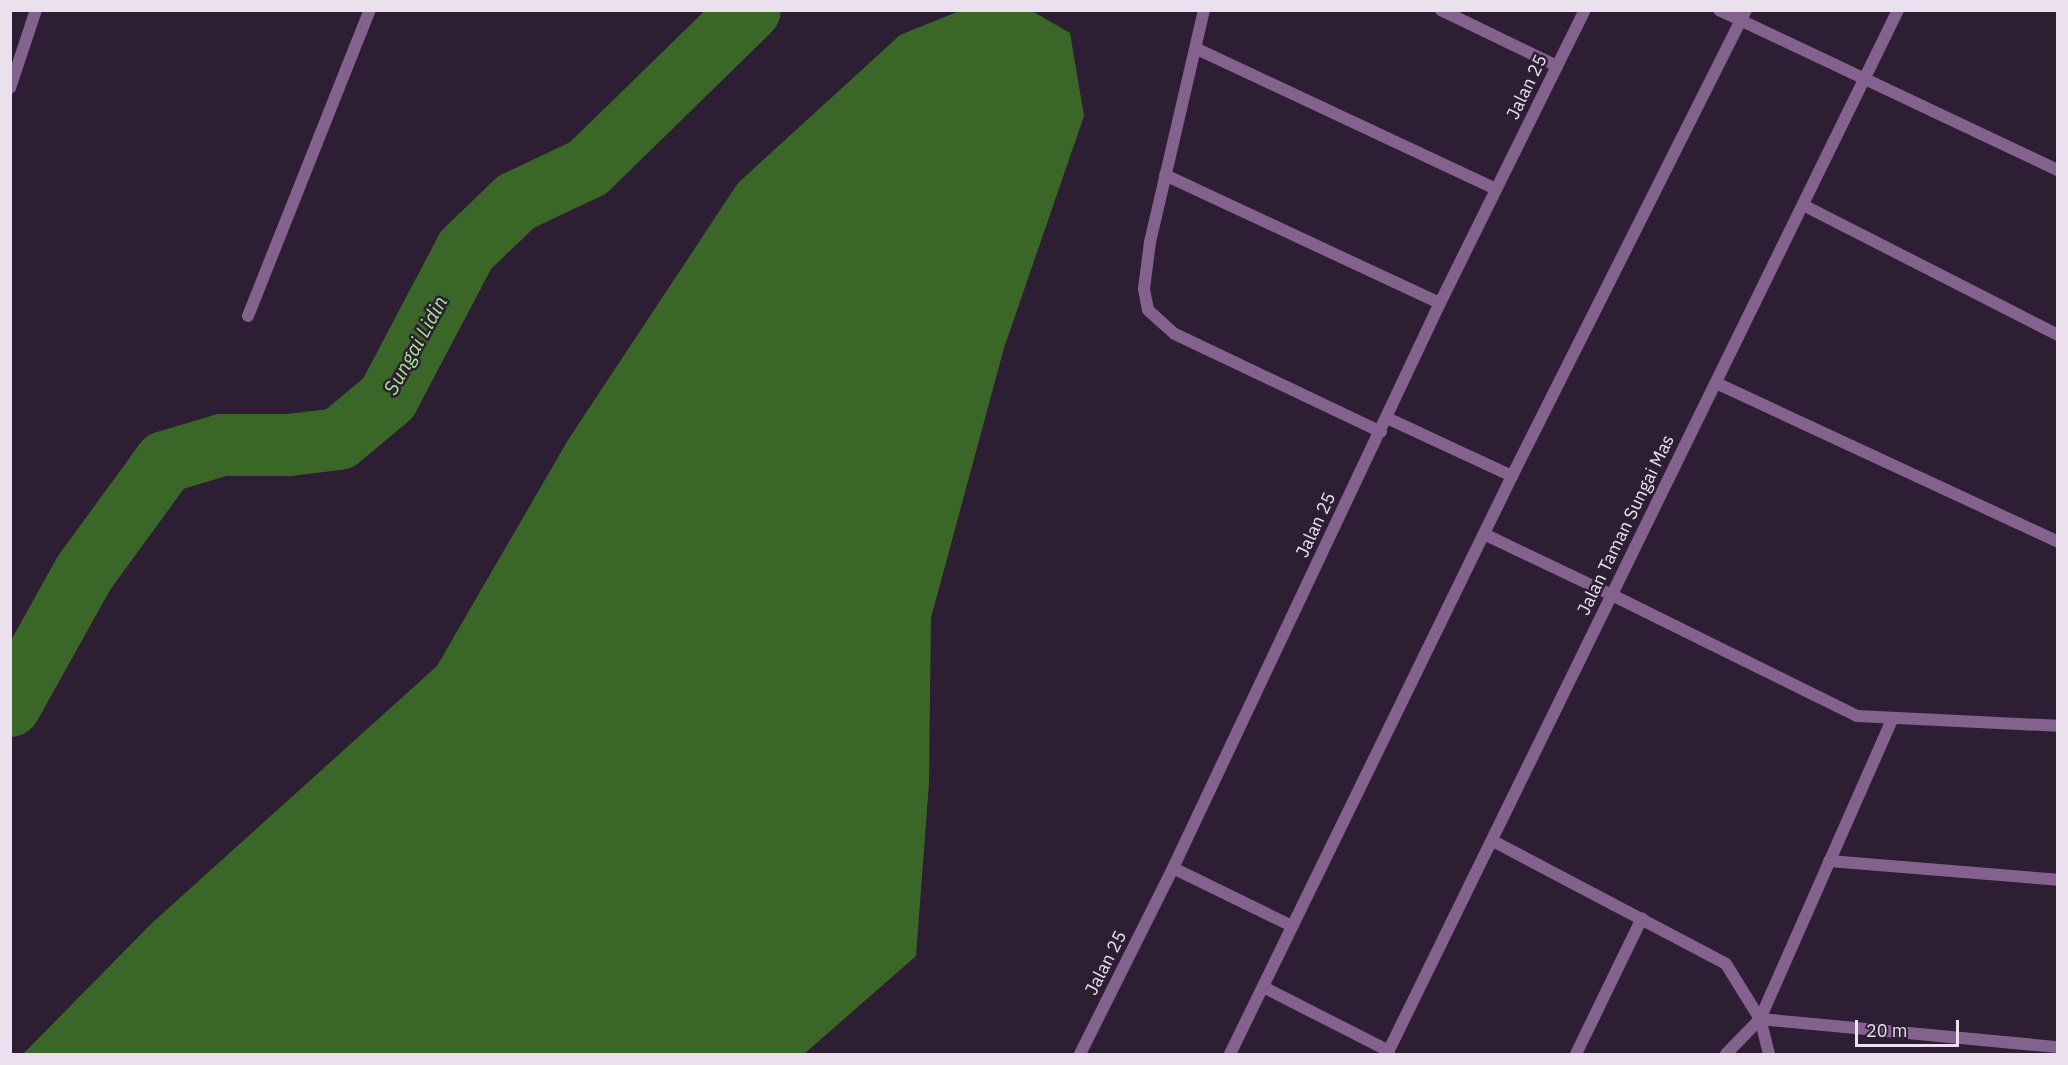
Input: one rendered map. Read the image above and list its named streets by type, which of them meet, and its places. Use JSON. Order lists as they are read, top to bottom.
{
  "streets": {
    "street": ["Jalan 25", "Jalan Taman Sungai Mas"]
  },
  "water": ["Sungai Lidin"],
  "scale_bar": "20 m"
}
